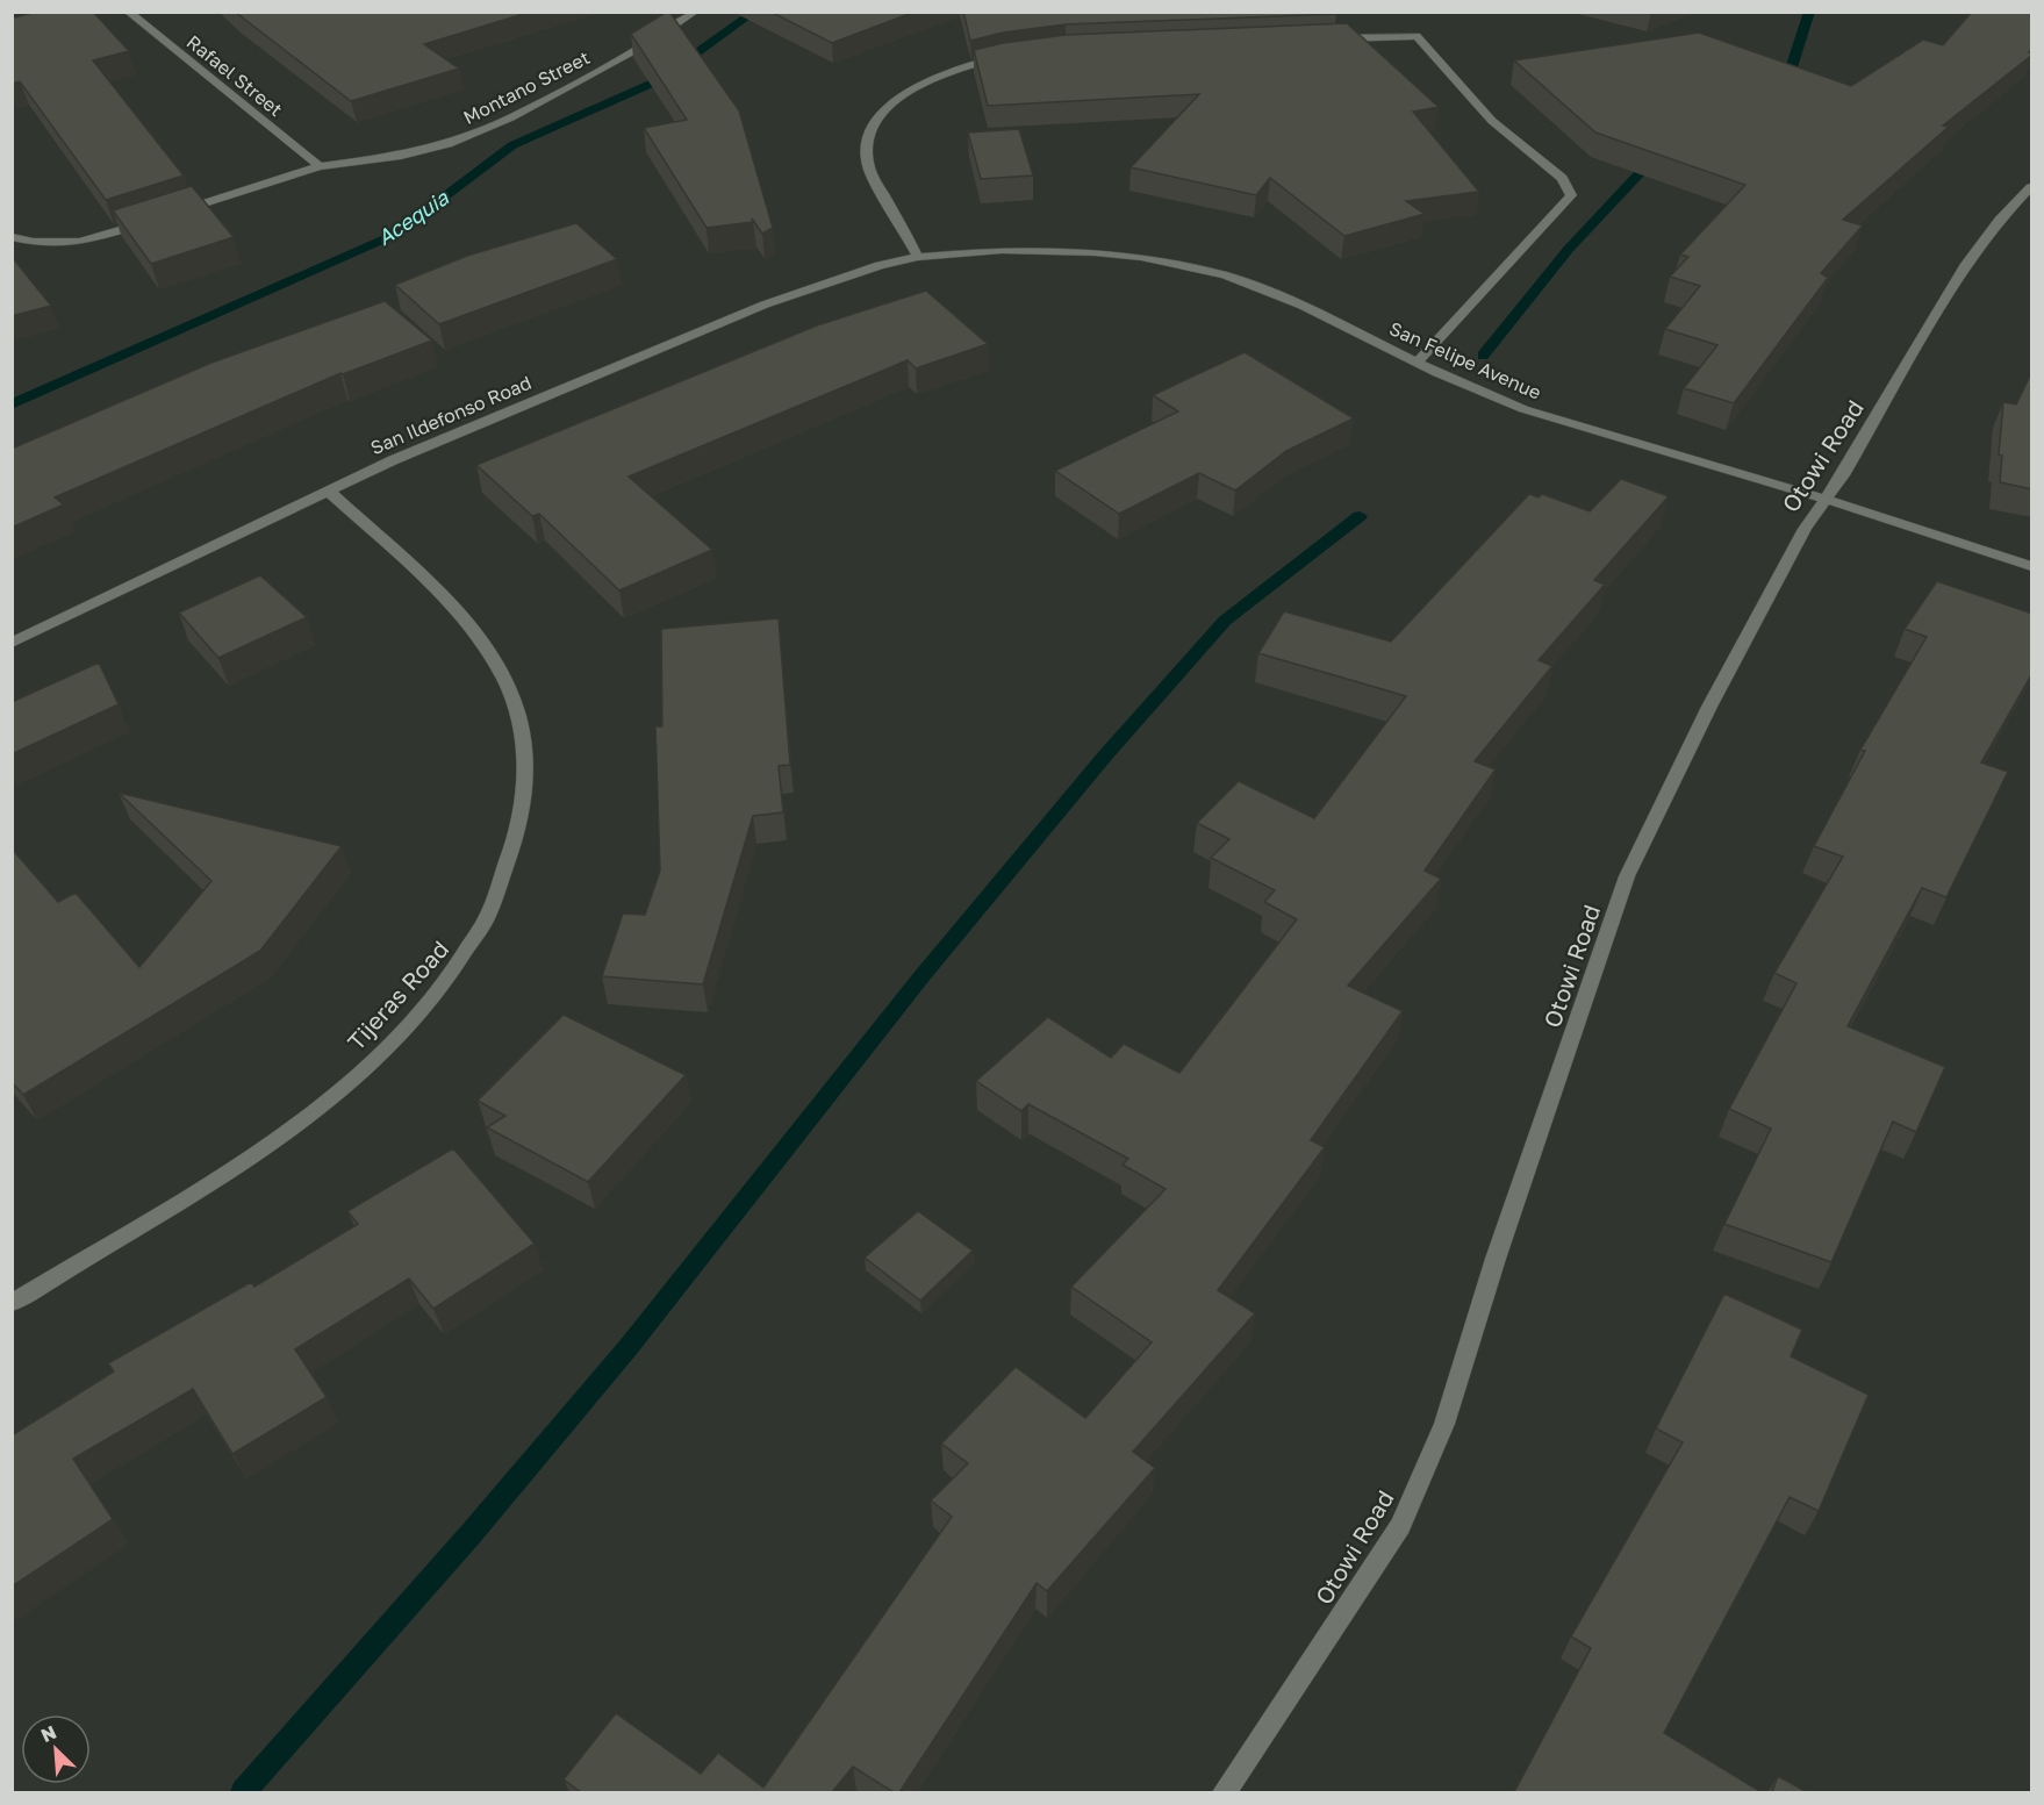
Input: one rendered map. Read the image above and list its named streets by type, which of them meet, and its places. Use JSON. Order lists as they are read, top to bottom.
{
  "streets": {
    "street": [
      "Rafael Street",
      "Montano Street",
      "San Felipe Avenue",
      "San Ildefonso Road",
      "Otowi Road",
      "Tijeras Road"
    ]
  },
  "crossings": [
    ["Rafael Street", "Montano Street"],
    ["San Felipe Avenue", "San Ildefonso Road"],
    ["San Felipe Avenue", "Otowi Road"],
    ["San Ildefonso Road", "Tijeras Road"]
  ],
  "water": ["Acequia"],
  "north": "top left"
}
